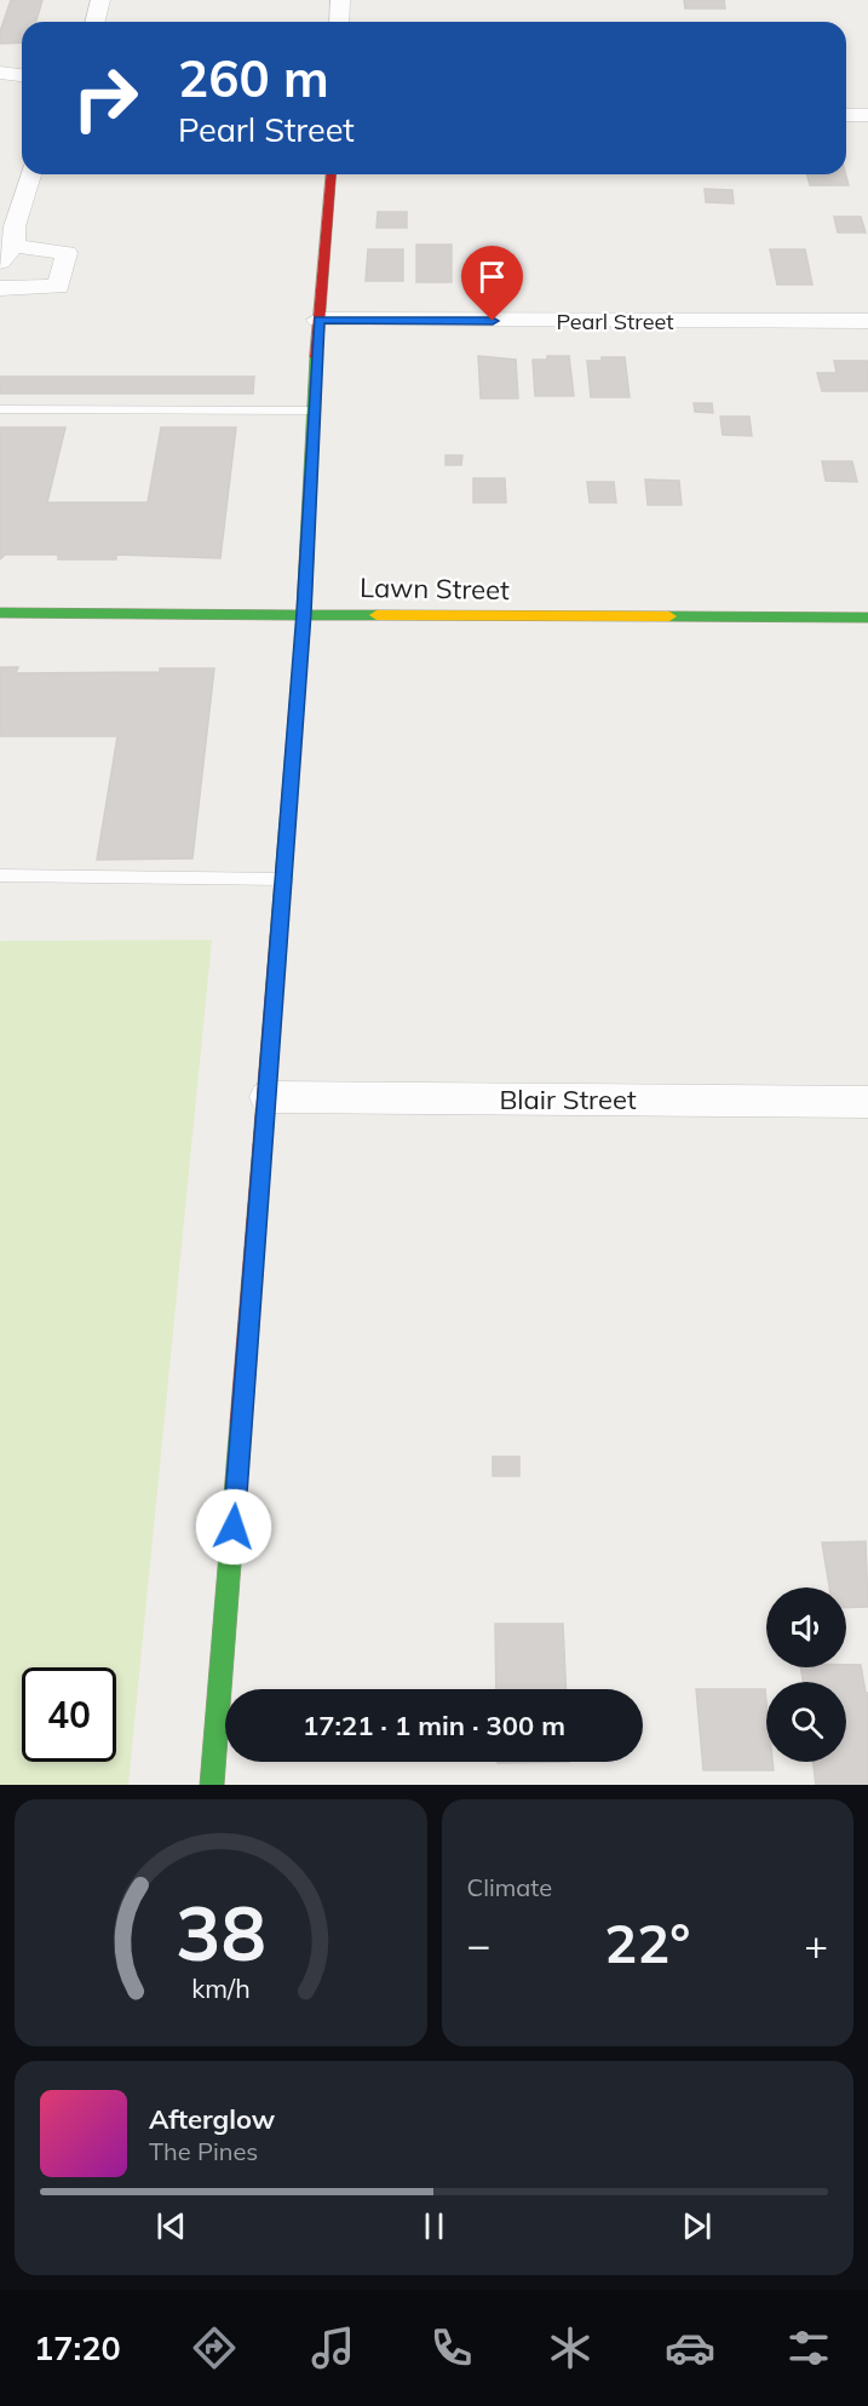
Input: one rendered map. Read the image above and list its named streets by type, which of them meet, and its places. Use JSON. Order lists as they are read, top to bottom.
{
  "streets": {
    "street": ["Pearl Street", "Lawn Street", "Blair Street"]
  },
  "page": {
    "turn": ["260 m", "Pearl Street"],
    "limit": "40",
    "trip": "17:21 · 1 min · 300 m",
    "tile": "Climate",
    "heat": ["−", "22°", "+"],
    "song": ["Afterglow", "The Pines"],
    "tabs": "17:20",
    "gauge": ["38", "km/h"]
  }
}
